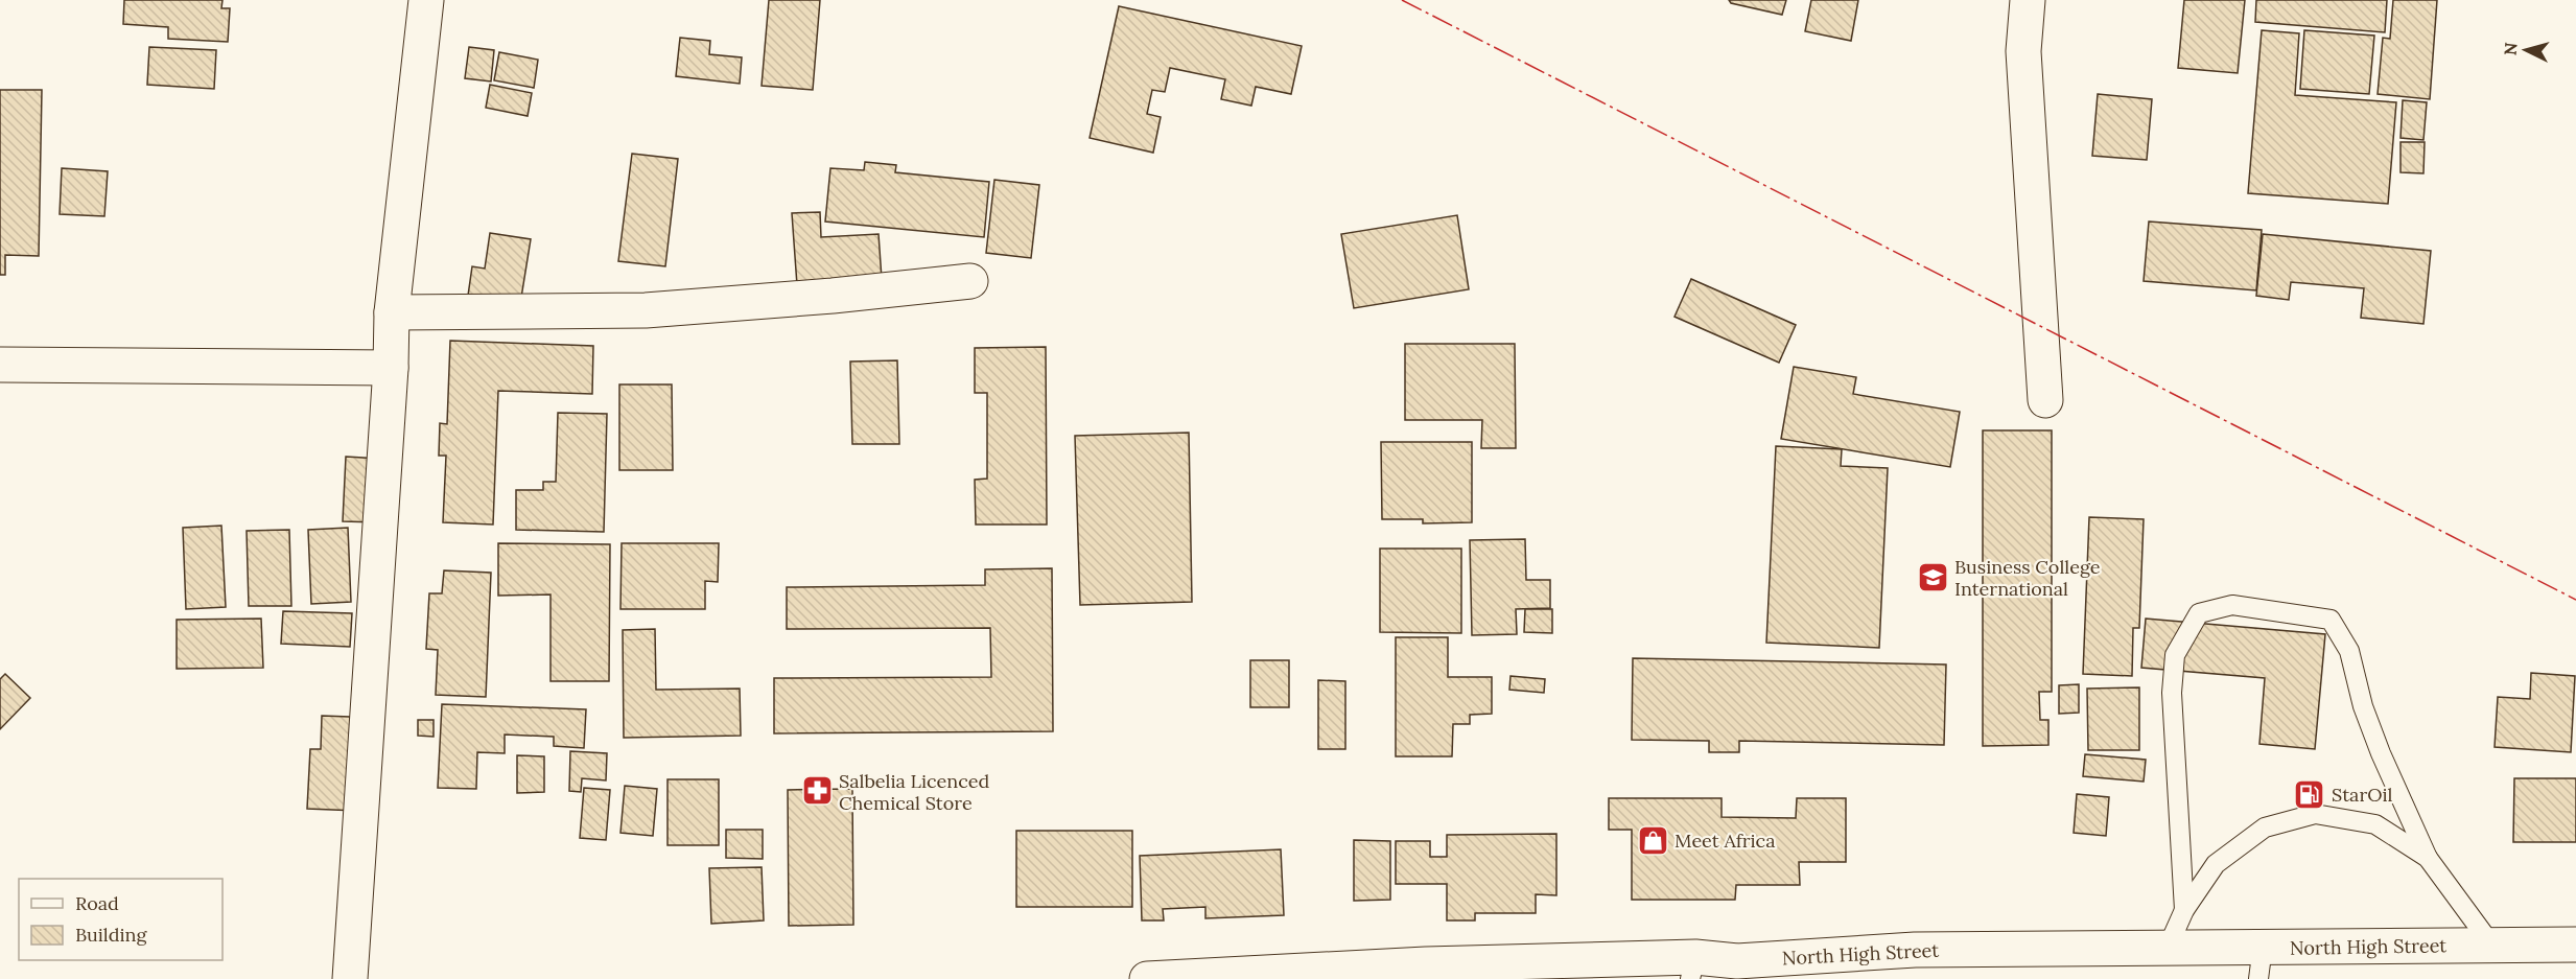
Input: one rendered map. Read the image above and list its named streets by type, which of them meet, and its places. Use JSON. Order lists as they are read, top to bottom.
{
  "streets": {
    "main road": ["North High Street"]
  },
  "places": {
    "school or university": ["Business College International"],
    "pharmacy": ["Salbelia Licenced Chemical Store"],
    "fuel station": ["StarOil"],
    "shop": ["Meet Africa"]
  },
  "legend": ["Road", "Building"],
  "north": "left"
}
